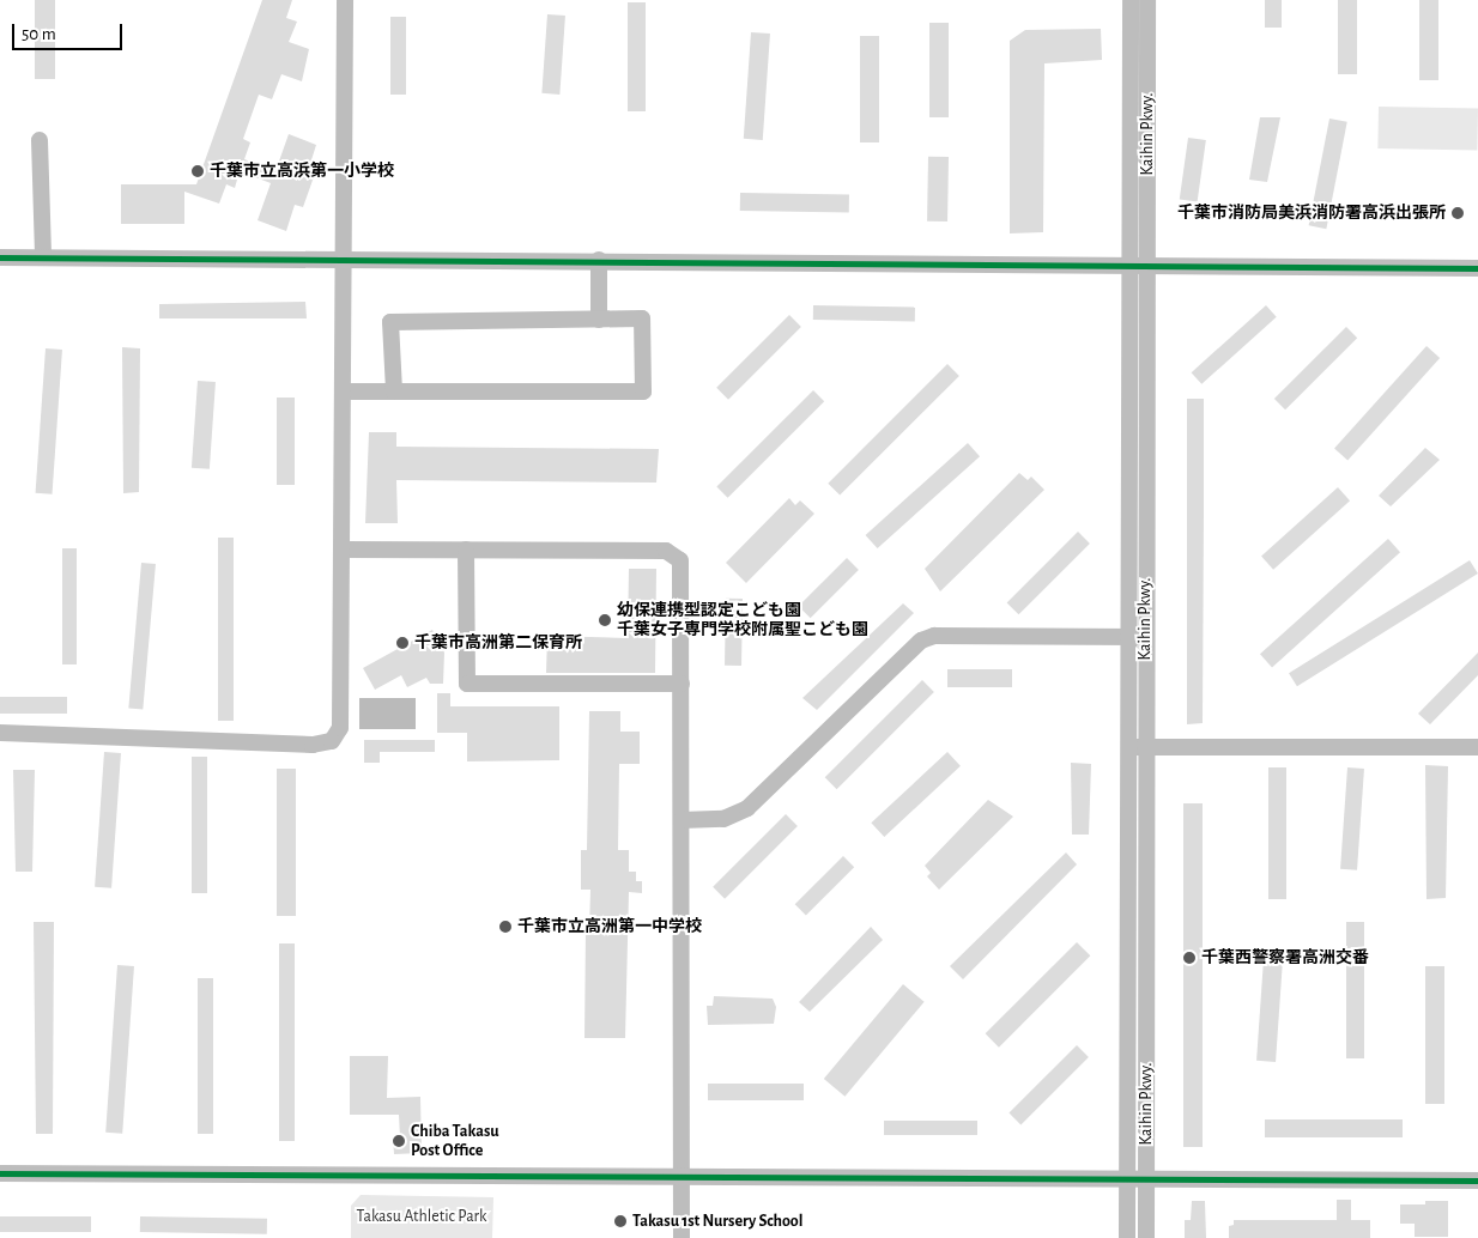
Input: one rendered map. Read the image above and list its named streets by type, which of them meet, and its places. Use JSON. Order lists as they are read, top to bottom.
{
  "streets": {
    "street": ["Kaihin Pkwy."]
  },
  "parks": ["Takasu Athletic Park"],
  "places": [
    "千葉市立高浜第一小学校",
    "千葉市消防局美浜消防署高浜出張所",
    "幼保連携型認定こども園 千葉女子専門学校附属聖こども園",
    "千葉市高洲第二保育所",
    "千葉市立高洲第一中学校",
    "千葉西警察署高洲交番",
    "Chiba Takasu Post Office",
    "Takasu 1st Nursery School"
  ],
  "scale_bar": "50 m"
}
